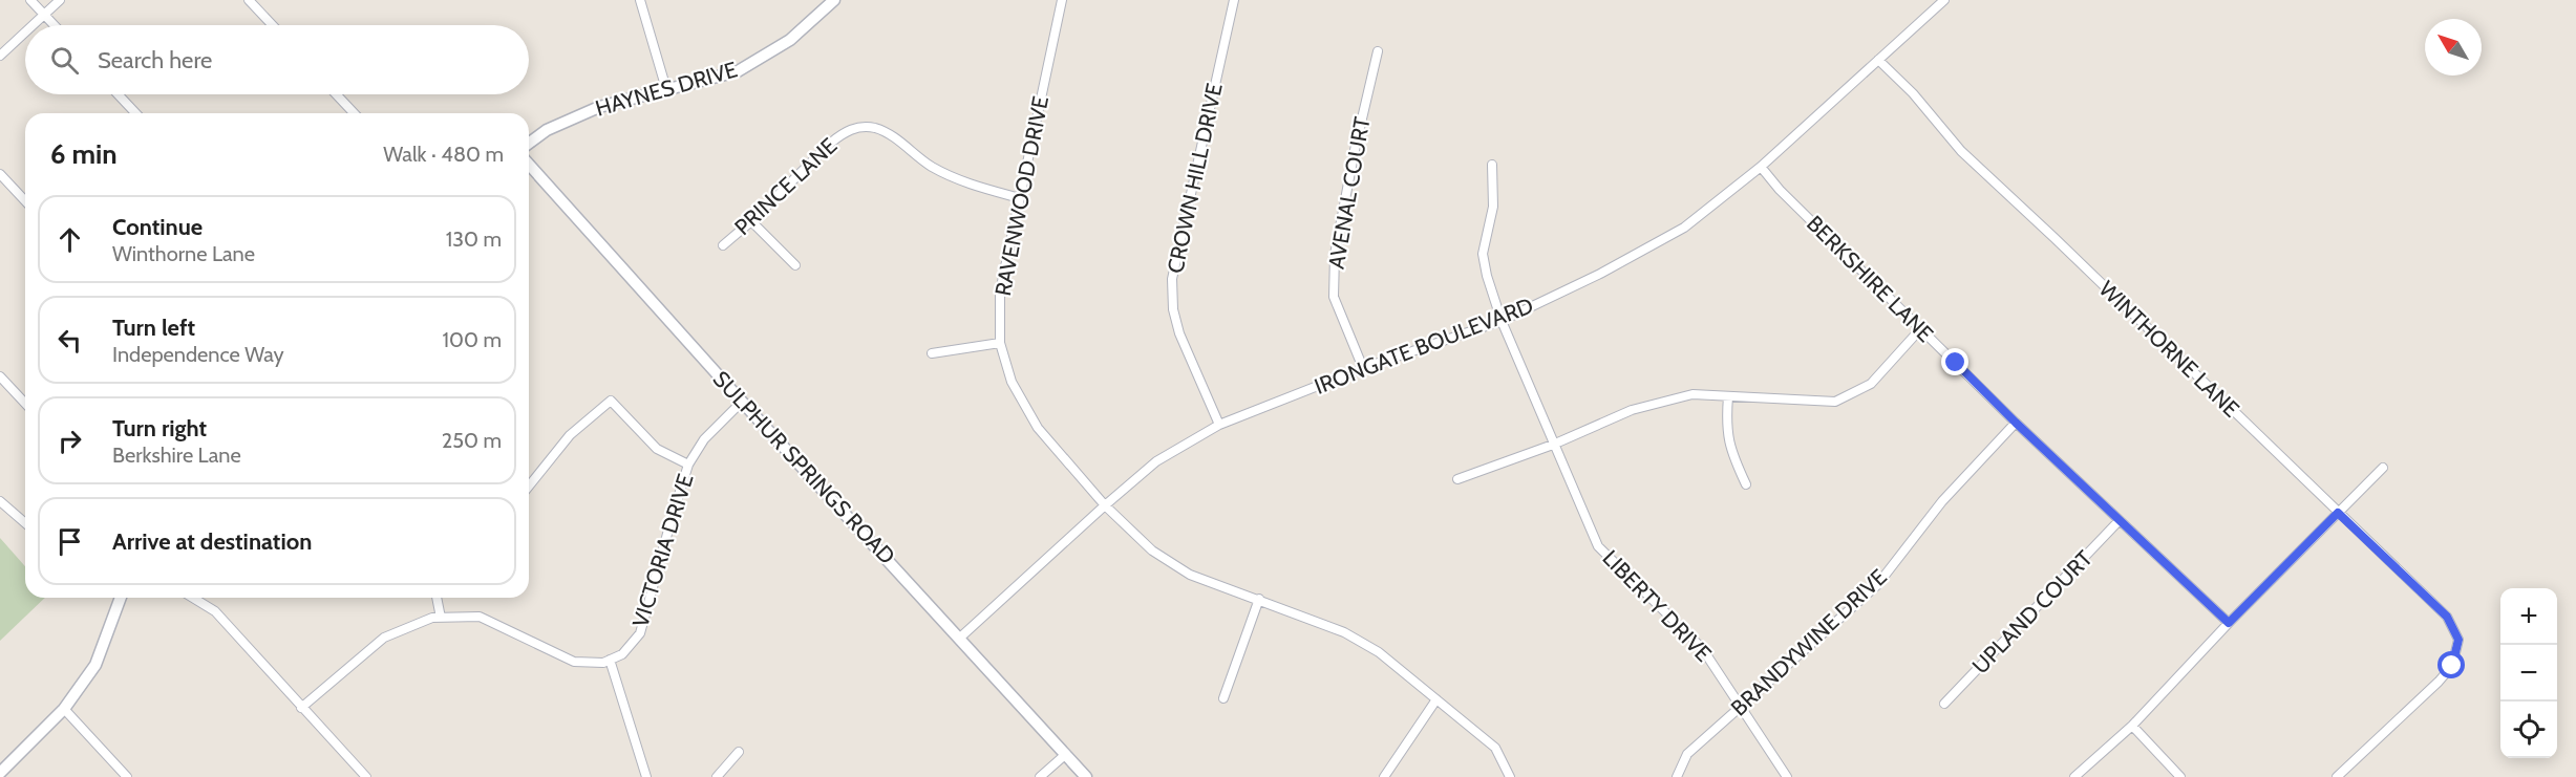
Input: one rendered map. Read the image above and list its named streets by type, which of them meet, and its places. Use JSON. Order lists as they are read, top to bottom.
{
  "streets": {
    "street": [
      "HAYNES DRIVE",
      "CROWN HILL DRIVE",
      "PRINCE LANE",
      "AVENAL COURT",
      "RAVENWOOD DRIVE",
      "BERKSHIRE LANE",
      "IRONGATE BOULEVARD",
      "WINTHORNE LANE",
      "SULPHUR SPRINGS ROAD",
      "VICTORIA DRIVE",
      "LIBERTY DRIVE",
      "UPLAND COURT",
      "BRANDYWINE DRIVE"
    ]
  },
  "crossings": [
    ["CROWN HILL DRIVE", "IRONGATE BOULEVARD"],
    ["PRINCE LANE", "RAVENWOOD DRIVE"],
    ["AVENAL COURT", "IRONGATE BOULEVARD"],
    ["RAVENWOOD DRIVE", "IRONGATE BOULEVARD"],
    ["BERKSHIRE LANE", "IRONGATE BOULEVARD"],
    ["BERKSHIRE LANE", "UPLAND COURT"],
    ["BERKSHIRE LANE", "BRANDYWINE DRIVE"],
    ["IRONGATE BOULEVARD", "WINTHORNE LANE"],
    ["IRONGATE BOULEVARD", "SULPHUR SPRINGS ROAD"],
    ["IRONGATE BOULEVARD", "LIBERTY DRIVE"],
    ["SULPHUR SPRINGS ROAD", "VICTORIA DRIVE"],
    ["LIBERTY DRIVE", "BRANDYWINE DRIVE"]
  ],
  "north": "top left",
  "page": {
    "search": "Search here",
    "heading": ["6 min", "Walk · 480 m"],
    "list": [
      ["Continue", "Winthorne Lane", "130 m"],
      ["Turn left", "Independence Way", "100 m"],
      ["Turn right", "Berkshire Lane", "250 m"],
      "Arrive at destination"
    ],
    "map_buttons": ["+", "−"]
  }
}
